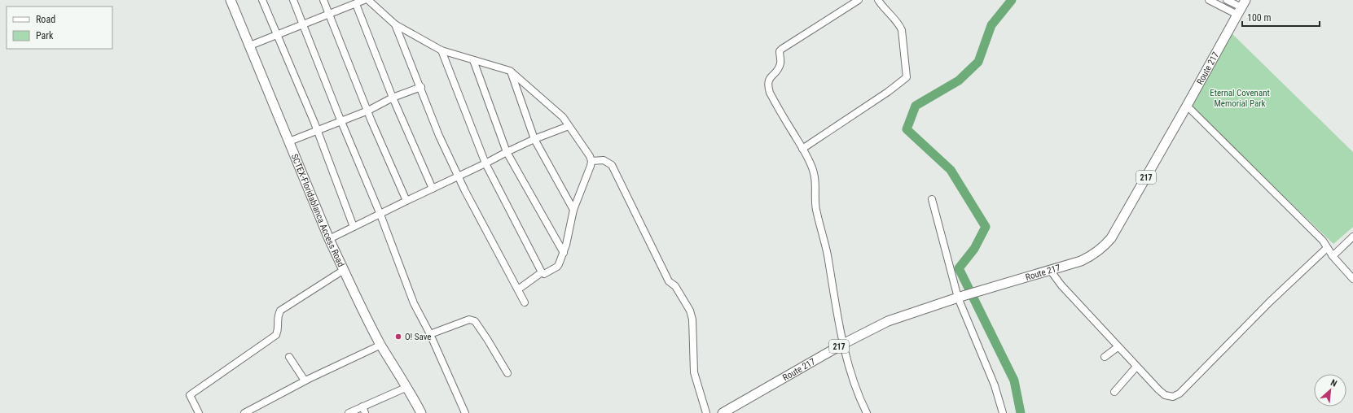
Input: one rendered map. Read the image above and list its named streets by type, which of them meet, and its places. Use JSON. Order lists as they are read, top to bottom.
{
  "streets": {
    "main road": ["Route 217", "217", "SCTEX-Floridablanca Access Road"]
  },
  "parks": ["Eternal Covenant Memorial Park"],
  "places": ["O! Save"],
  "legend": ["Road", "Park"],
  "scale_bar": "100 m",
  "north": "top right"
}
